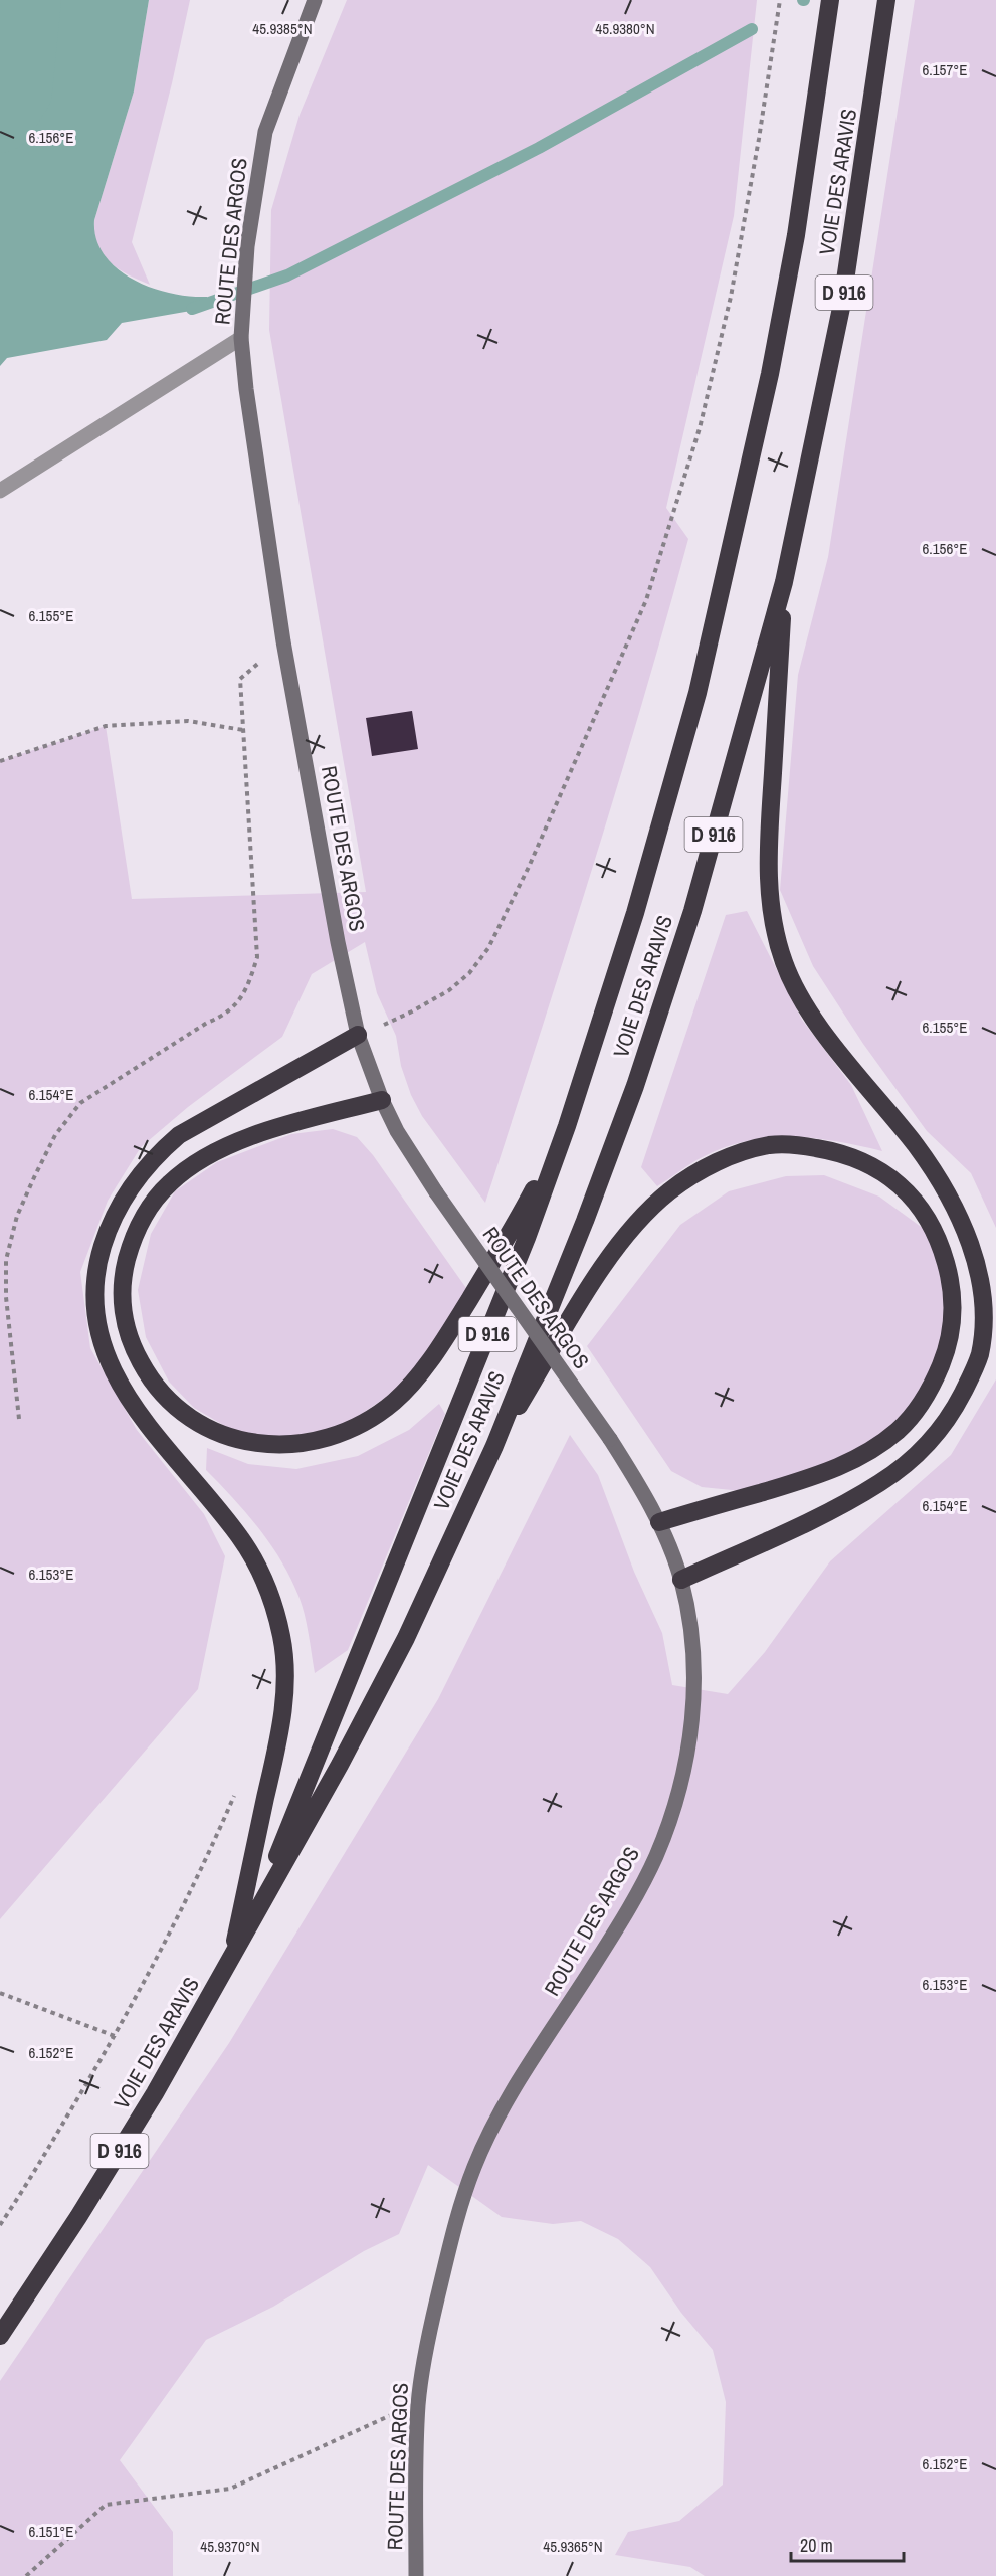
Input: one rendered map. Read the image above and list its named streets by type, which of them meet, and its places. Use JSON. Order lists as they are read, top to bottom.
{
  "streets": {
    "highway": ["VOIE DES ARAVIS", "D 916"],
    "street": ["ROUTE DES ARGOS"]
  },
  "scale_bar": "20 m",
  "coordinates": [
    "45.9385°N",
    "45.9380°N",
    "6.157°E",
    "6.156°E",
    "6.155°E",
    "6.154°E",
    "6.153°E",
    "6.152°E",
    "6.151°E",
    "45.9370°N",
    "45.9365°N"
  ]
}
